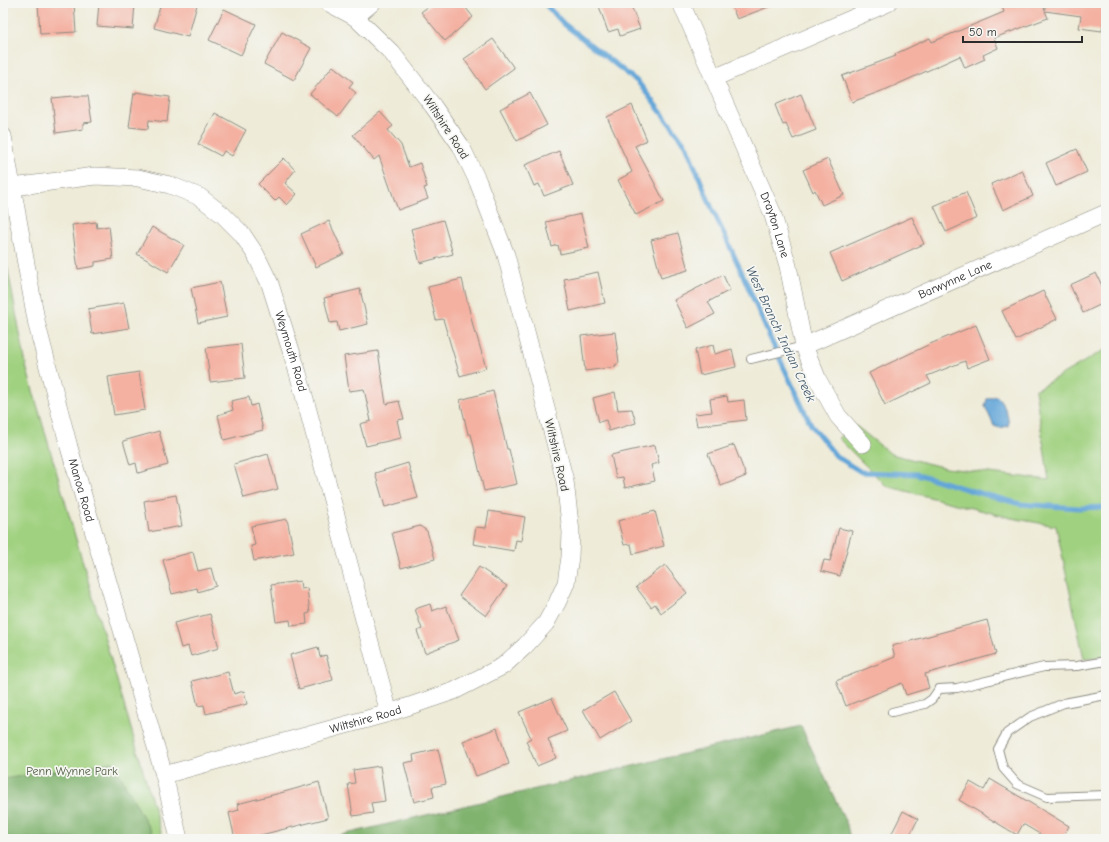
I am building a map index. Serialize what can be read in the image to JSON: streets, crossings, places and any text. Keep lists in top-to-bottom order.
{
  "streets": {
    "street": [
      "Wiltshire Road",
      "Drayton Lane",
      "Barwynne Lane",
      "Weymouth Road",
      "Manoa Road"
    ]
  },
  "crossings": [
    ["Wiltshire Road", "Weymouth Road"],
    ["Wiltshire Road", "Manoa Road"],
    ["Drayton Lane", "Barwynne Lane"],
    ["Weymouth Road", "Manoa Road"]
  ],
  "water": ["West Branch Indian Creek"],
  "parks": ["Penn Wynne Park"],
  "scale_bar": "50 m"
}
